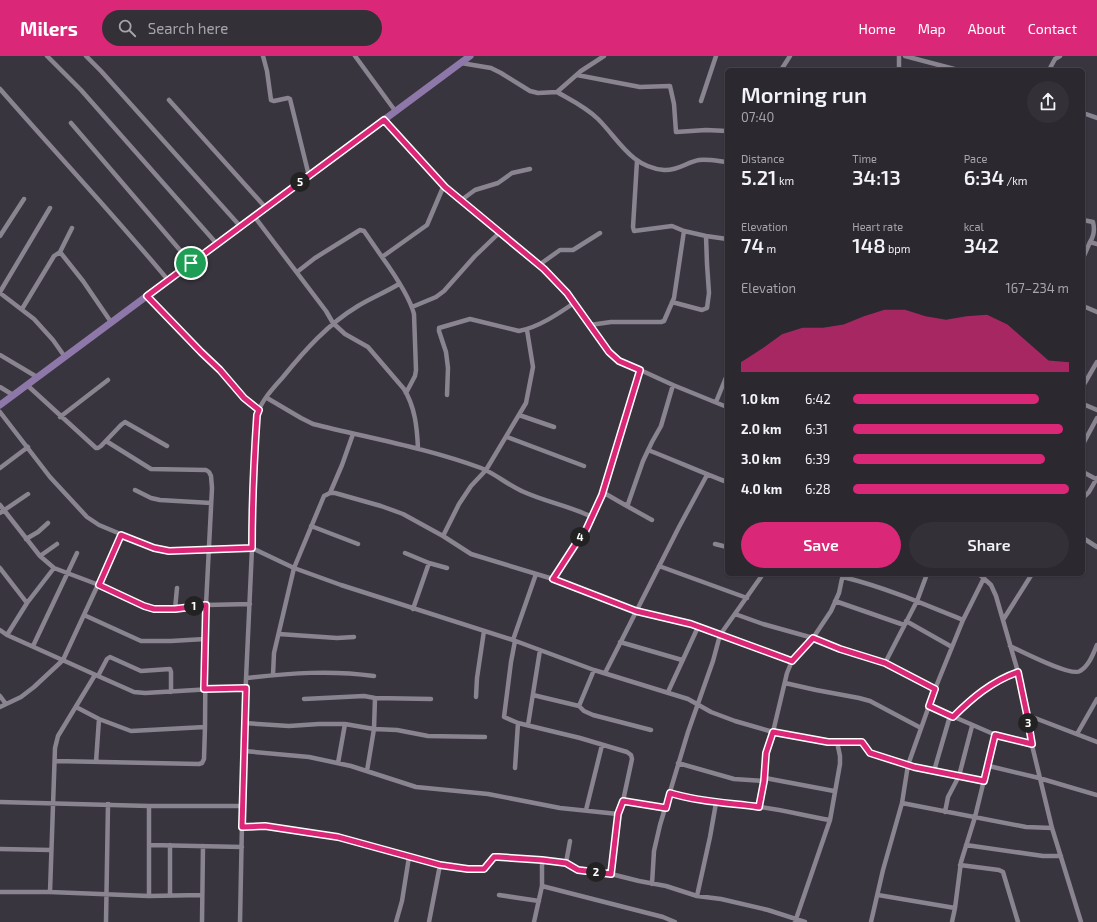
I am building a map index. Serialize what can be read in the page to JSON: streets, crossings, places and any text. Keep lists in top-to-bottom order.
{
  "page": {
    "header": "Milers",
    "search": "Search here",
    "nav": [
      "Home",
      "Map",
      "About",
      "Contact"
    ],
    "heading": ["Morning run", "07:40"],
    "stats": [
      ["Distance", "5.21 km"],
      ["Time", "34:13"],
      ["Pace", "6:34 /km"],
      ["Elevation", "74 m"],
      ["Heart rate", "148 bpm"],
      ["kcal", "342"]
    ],
    "pins": [
      "5",
      "4",
      "1",
      "3",
      "2"
    ],
    "chart": ["Elevation", "167–234 m"],
    "list": [
      {
        "name": "1.0 km",
        "note": "6:42"
      },
      {
        "name": "2.0 km",
        "note": "6:31"
      },
      {
        "name": "3.0 km",
        "note": "6:39"
      },
      {
        "name": "4.0 km",
        "note": "6:28"
      }
    ],
    "buttons": ["Save", "Share"]
  }
}
